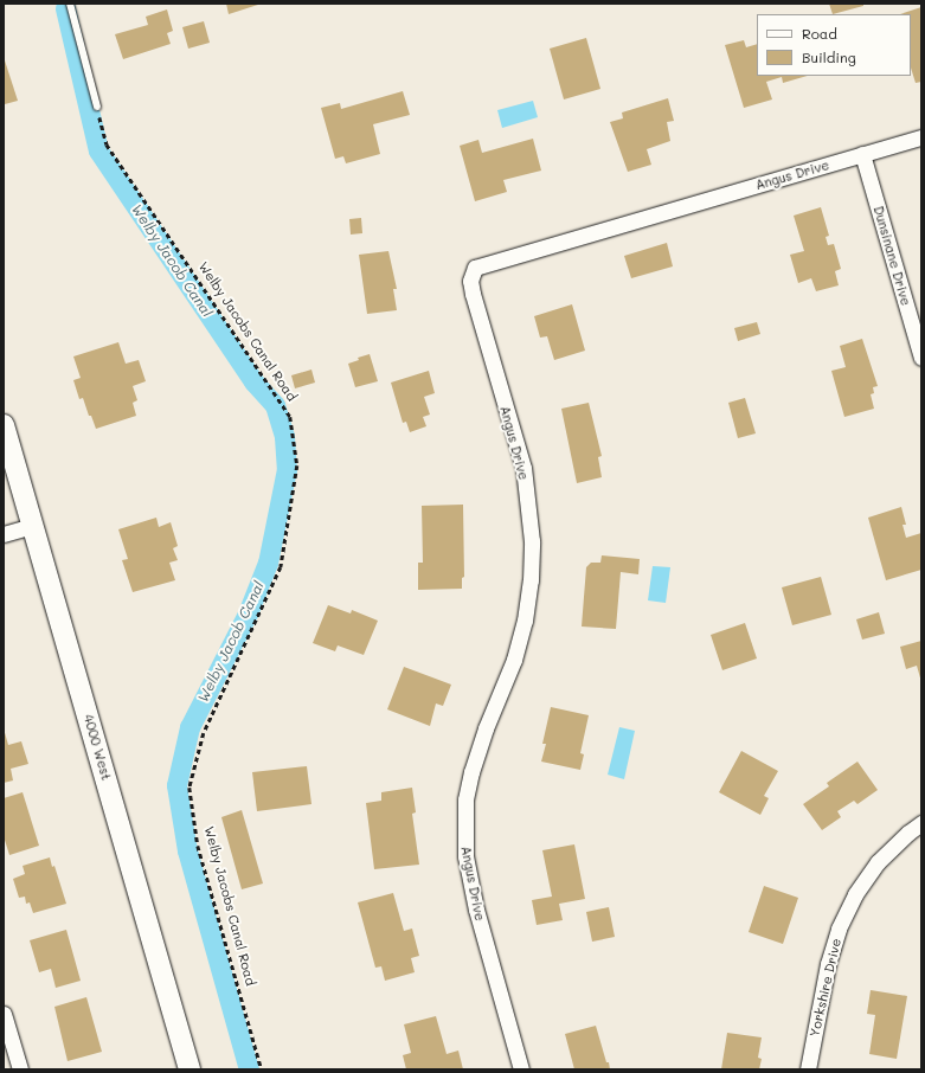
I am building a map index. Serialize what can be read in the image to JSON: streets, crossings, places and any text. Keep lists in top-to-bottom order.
{
  "streets": {
    "main road": ["4000 West"],
    "street": ["Angus Drive", "Dunsinane Drive", "Yorkshire Drive"],
    "path": ["Welby Jacobs Canal Road"]
  },
  "crossings": [
    ["Angus Drive", "Dunsinane Drive"]
  ],
  "water": ["Welby Jacob Canal"],
  "legend": ["Road", "Building"]
}
